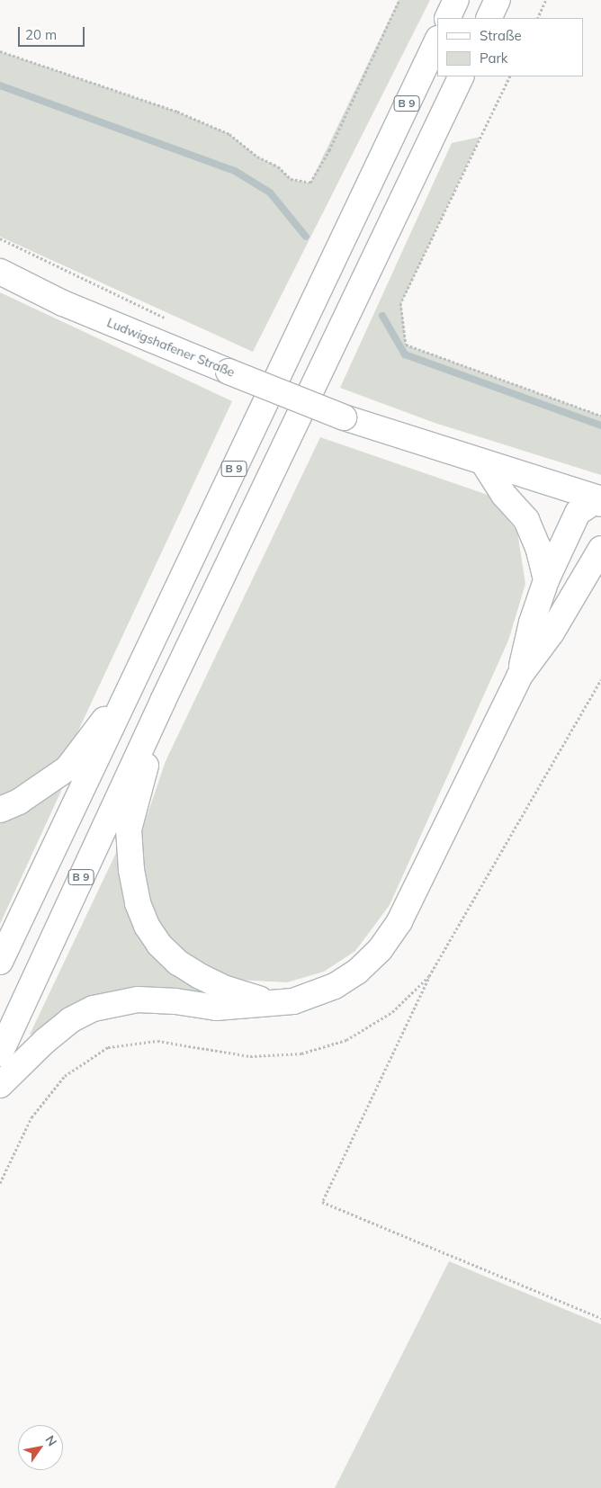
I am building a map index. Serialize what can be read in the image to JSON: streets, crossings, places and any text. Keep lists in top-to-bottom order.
{
  "streets": {
    "main road": ["B 9", "Ludwigshafener Straße"]
  },
  "legend": ["Straße", "Park"],
  "scale_bar": "20 m",
  "north": "top right"
}
